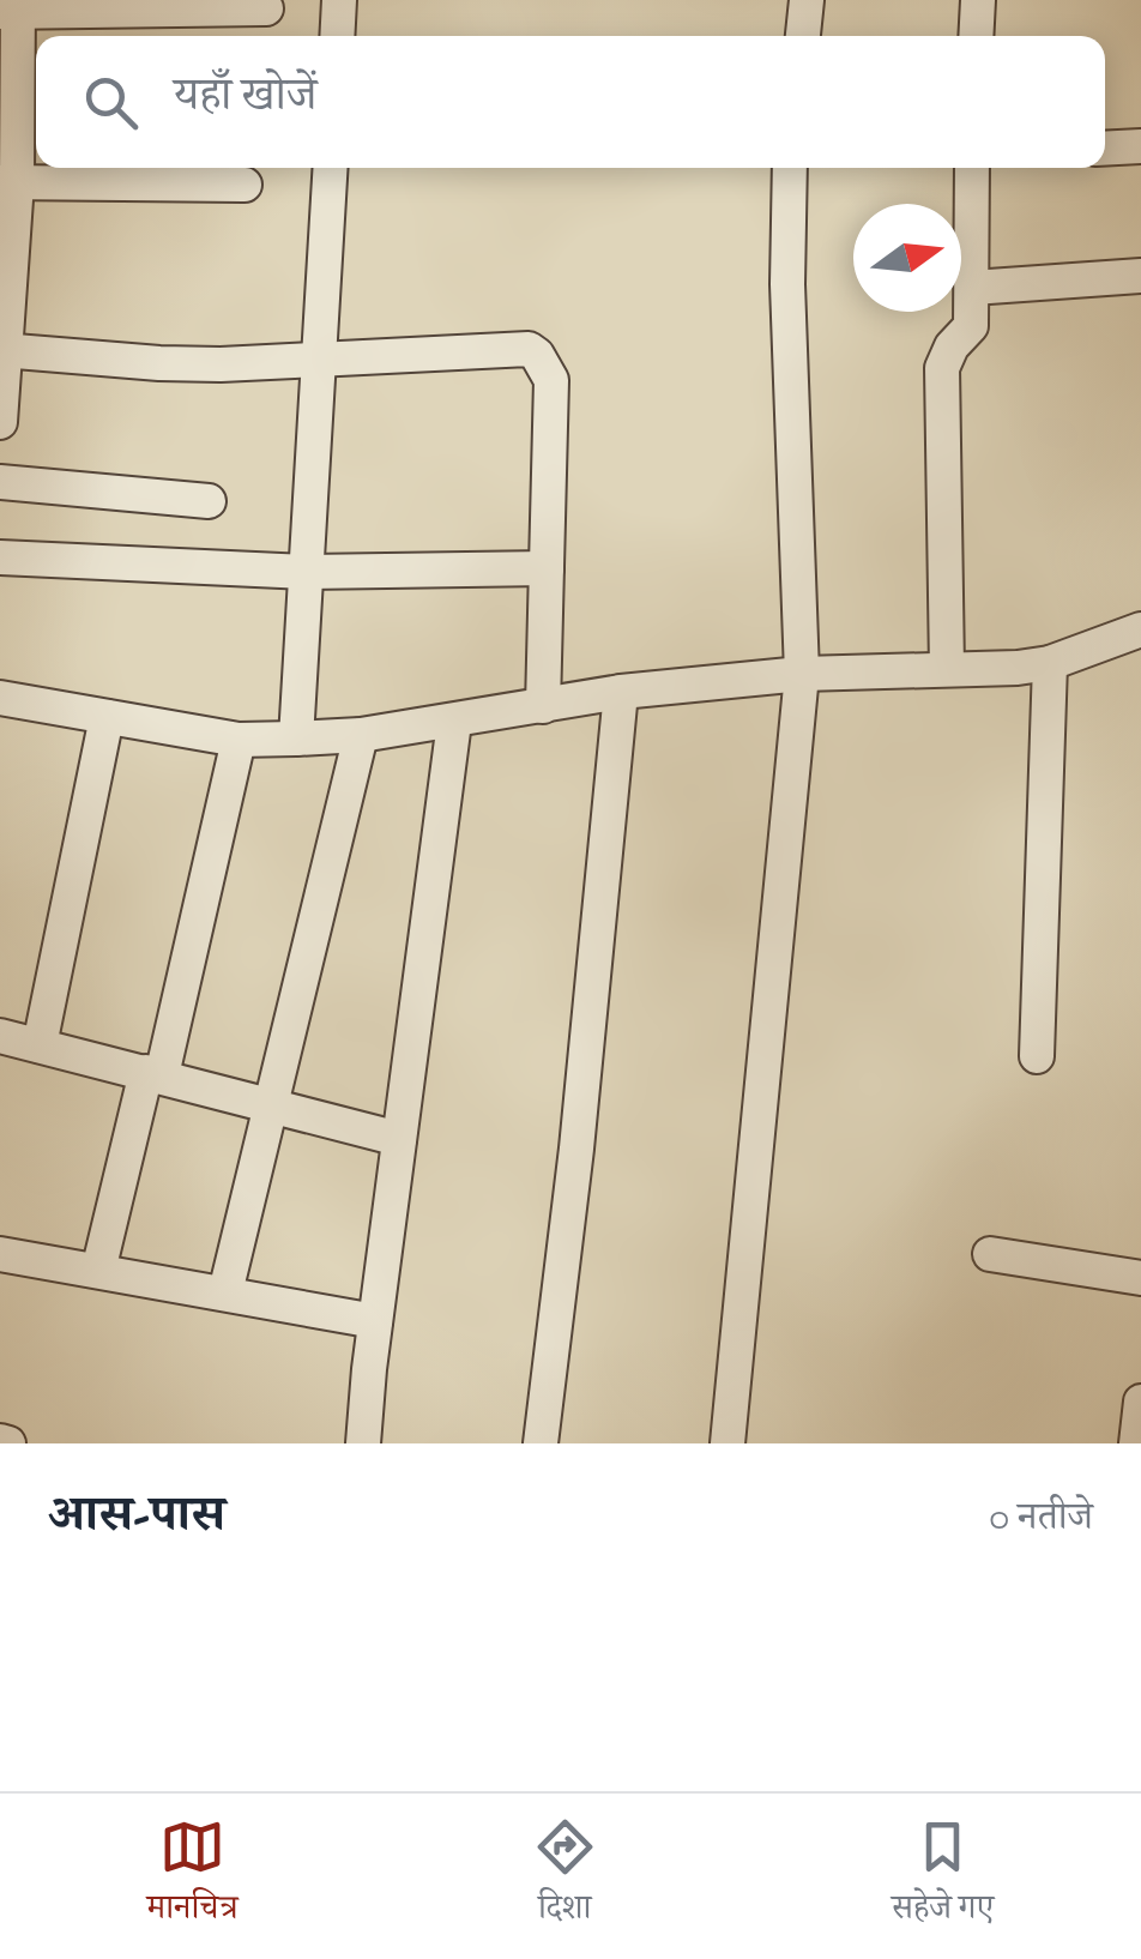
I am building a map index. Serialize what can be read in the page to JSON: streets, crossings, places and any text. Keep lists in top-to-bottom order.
{
  "north": "right",
  "page": {
    "search": "यहाँ खोजें",
    "heading": ["आस-पास", "0 नतीजे"],
    "nav": ["मानचित्र", "दिशा", "सहेजे गए"]
  }
}
